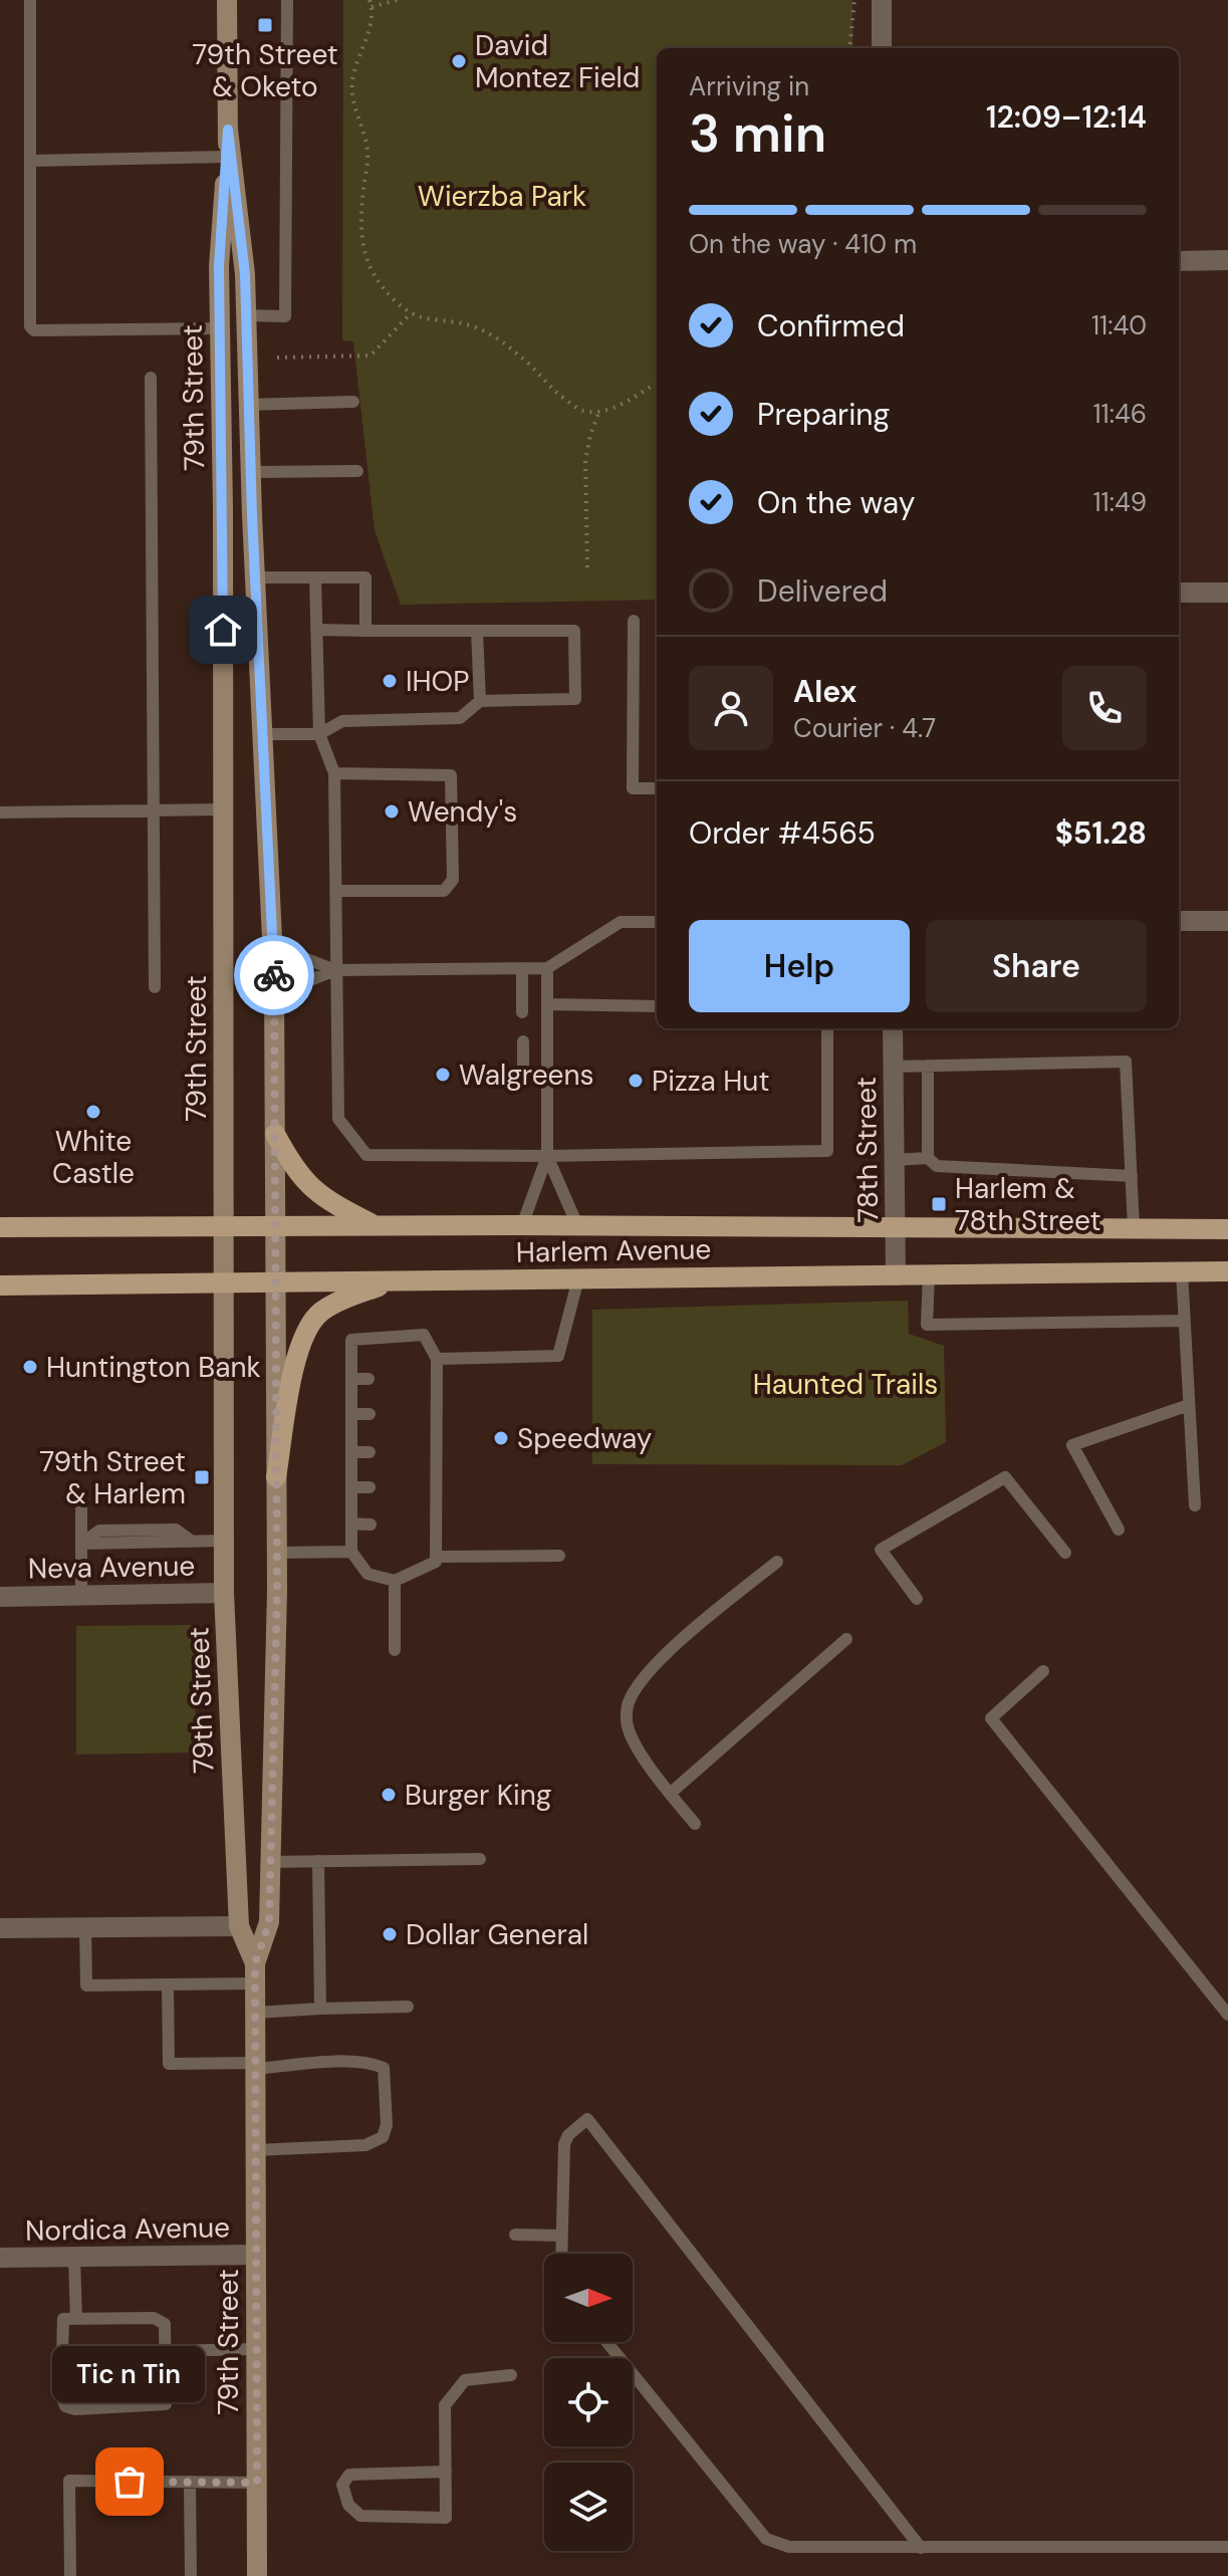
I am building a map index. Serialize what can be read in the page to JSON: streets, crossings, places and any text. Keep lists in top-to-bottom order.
{
  "streets": {
    "main road": ["79th Street", "Harlem Avenue"],
    "street": ["78th Street", "Neva Avenue", "Nordica Avenue"]
  },
  "crossings": [
    ["79th Street", "Harlem Avenue"],
    ["79th Street", "Neva Avenue"],
    ["79th Street", "Nordica Avenue"],
    ["78th Street", "Harlem Avenue"]
  ],
  "parks": ["Wierzba Park", "Haunted Trails"],
  "places": {
    "transit": ["79th Street & Oketo", "Harlem & 78th Street", "79th Street & Harlem"],
    "other": [
      "David Montez Field",
      "IHOP",
      "Wendy's",
      "Walgreens",
      "Pizza Hut",
      "White Castle",
      "Huntington Bank",
      "Speedway",
      "Burger King",
      "Dollar General",
      "Tic n Tin"
    ]
  },
  "north": "right",
  "page": {
    "heading": ["3 min", "Arriving in", "12:09–12:14"],
    "panel": [
      "Alex",
      "Courier · 4.7",
      "Order #4565",
      "$51.28"
    ],
    "bar": "On the way · 410 m",
    "list": [
      ["Confirmed", "11:40"],
      ["Preparing", "11:46"],
      ["On the way", "11:49"],
      "Delivered"
    ],
    "buttons": ["Help", "Share"],
    "bubble": "Tic n Tin"
  }
}
